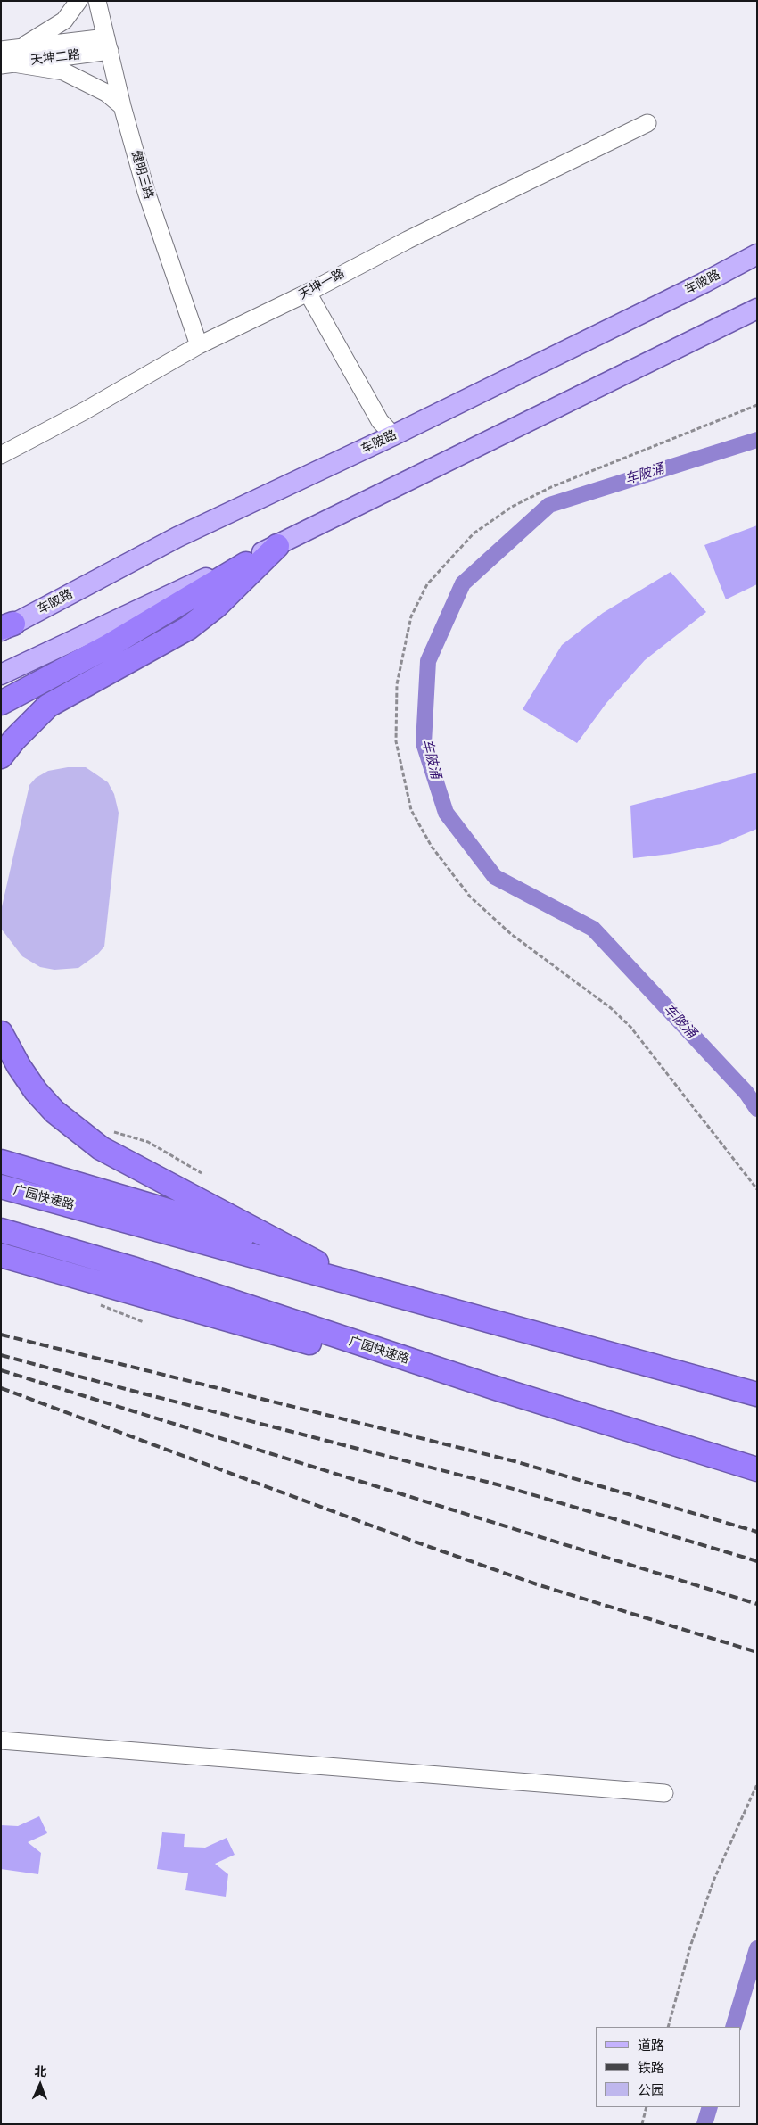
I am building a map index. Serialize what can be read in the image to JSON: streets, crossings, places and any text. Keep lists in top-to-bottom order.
{
  "streets": {
    "highway": ["广园快速路"],
    "main road": ["车陂路"],
    "street": ["天坤二路", "健明三路", "天坤一路"]
  },
  "crossings": [
    ["天坤二路", "健明三路"],
    ["健明三路", "天坤一路"]
  ],
  "water": ["车陂涌"],
  "legend": ["道路", "铁路", "公园"],
  "north": "top"
}
